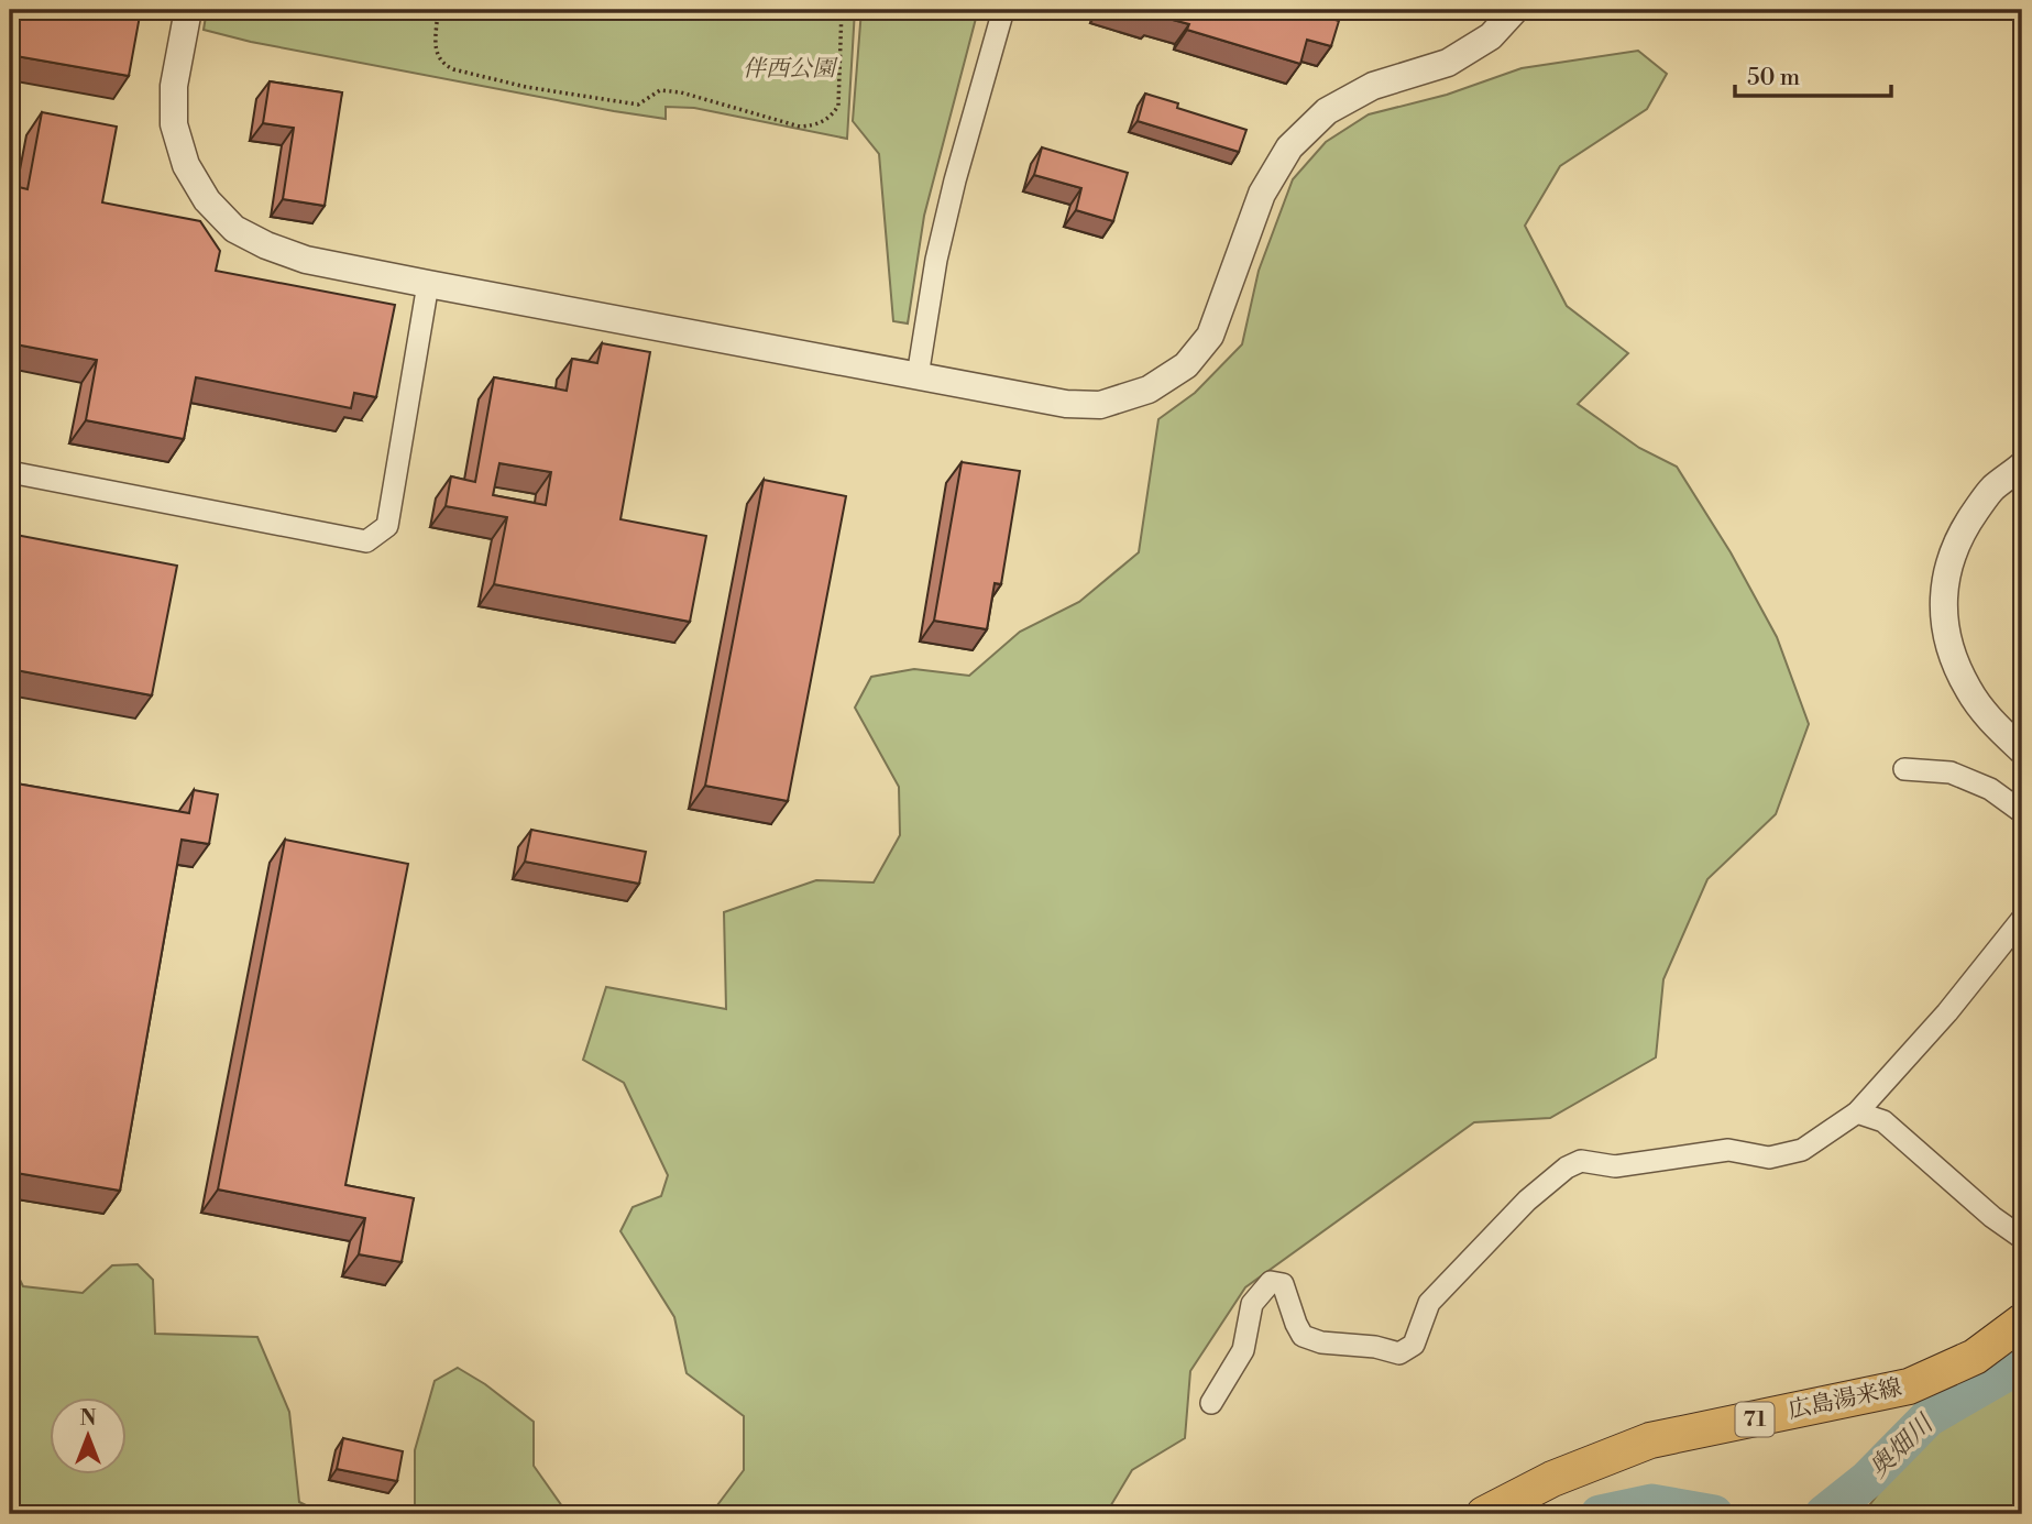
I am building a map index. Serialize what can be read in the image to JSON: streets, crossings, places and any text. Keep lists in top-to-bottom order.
{
  "streets": {
    "main road": ["広島湯来線", "71"]
  },
  "water": ["奥畑川"],
  "parks": ["伴西公園"],
  "scale_bar": "50 m",
  "north": "top"
}
